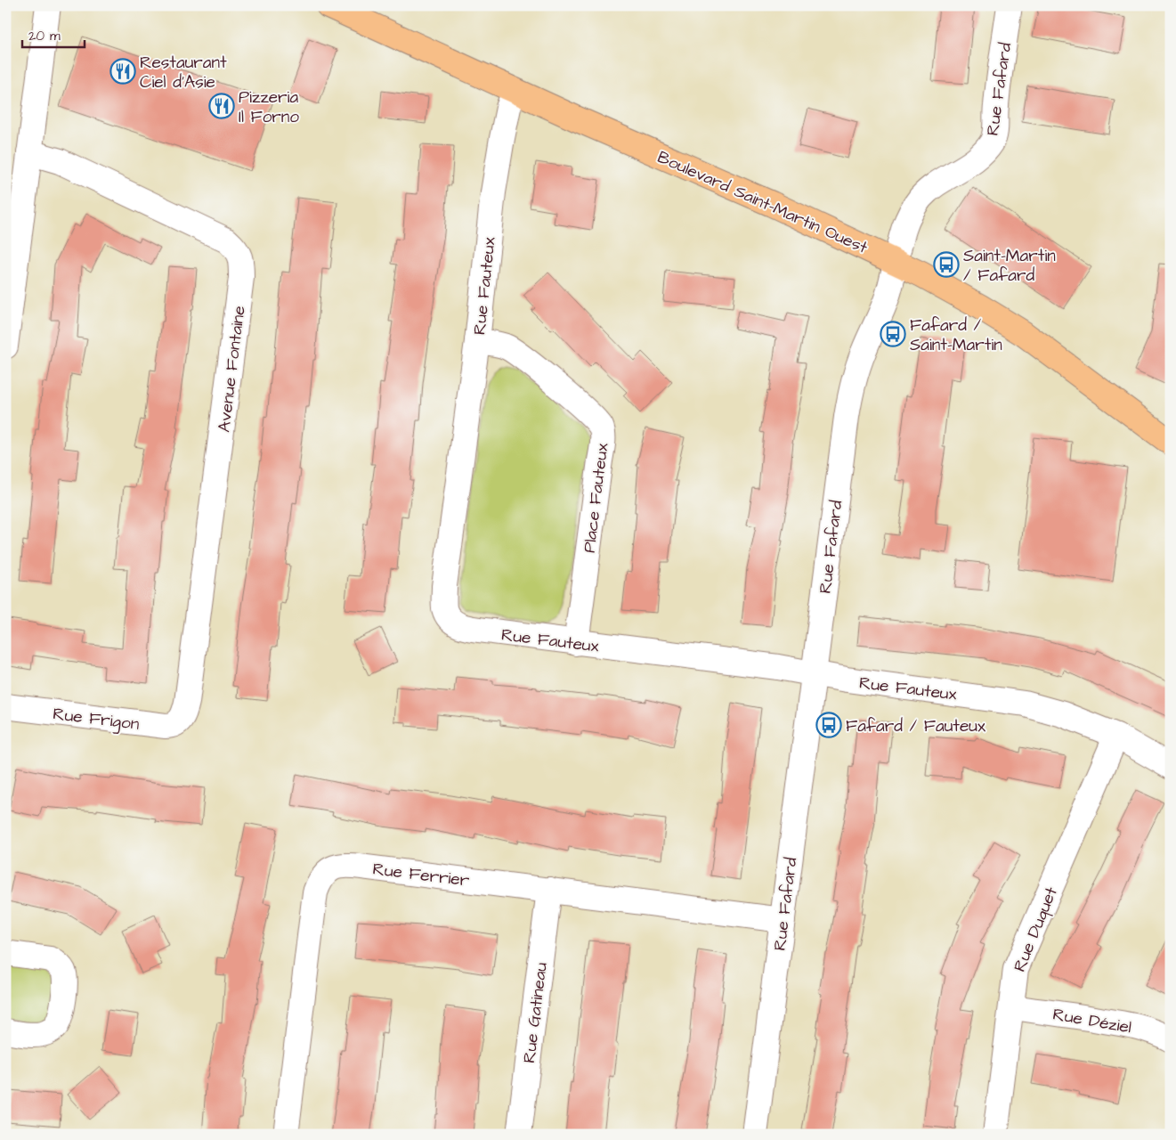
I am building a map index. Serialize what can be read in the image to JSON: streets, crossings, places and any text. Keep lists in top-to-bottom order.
{
  "streets": {
    "main road": ["Boulevard Saint-Martin Ouest"],
    "street": [
      "Rue Fafard",
      "Rue Fauteux",
      "Avenue Fontaine",
      "Place Fauteux",
      "Rue Frigon",
      "Rue Ferrier",
      "Rue Duquet",
      "Rue Gatineau",
      "Rue Déziel"
    ]
  },
  "crossings": [
    ["Rue Fafard", "Boulevard Saint-Martin Ouest"],
    ["Rue Fafard", "Rue Fauteux"],
    ["Rue Fafard", "Rue Ferrier"],
    ["Boulevard Saint-Martin Ouest", "Rue Fauteux"],
    ["Rue Fauteux", "Place Fauteux"],
    ["Rue Fauteux", "Rue Duquet"],
    ["Avenue Fontaine", "Rue Frigon"],
    ["Rue Ferrier", "Rue Gatineau"],
    ["Rue Duquet", "Rue Déziel"]
  ],
  "places": {
    "restaurant": ["Restaurant Ciel d'Asie", "Pizzeria Il Forno"],
    "bus stop": ["Saint-Martin / Fafard", "Fafard / Saint-Martin", "Fafard / Fauteux"]
  },
  "scale_bar": "20 m"
}
